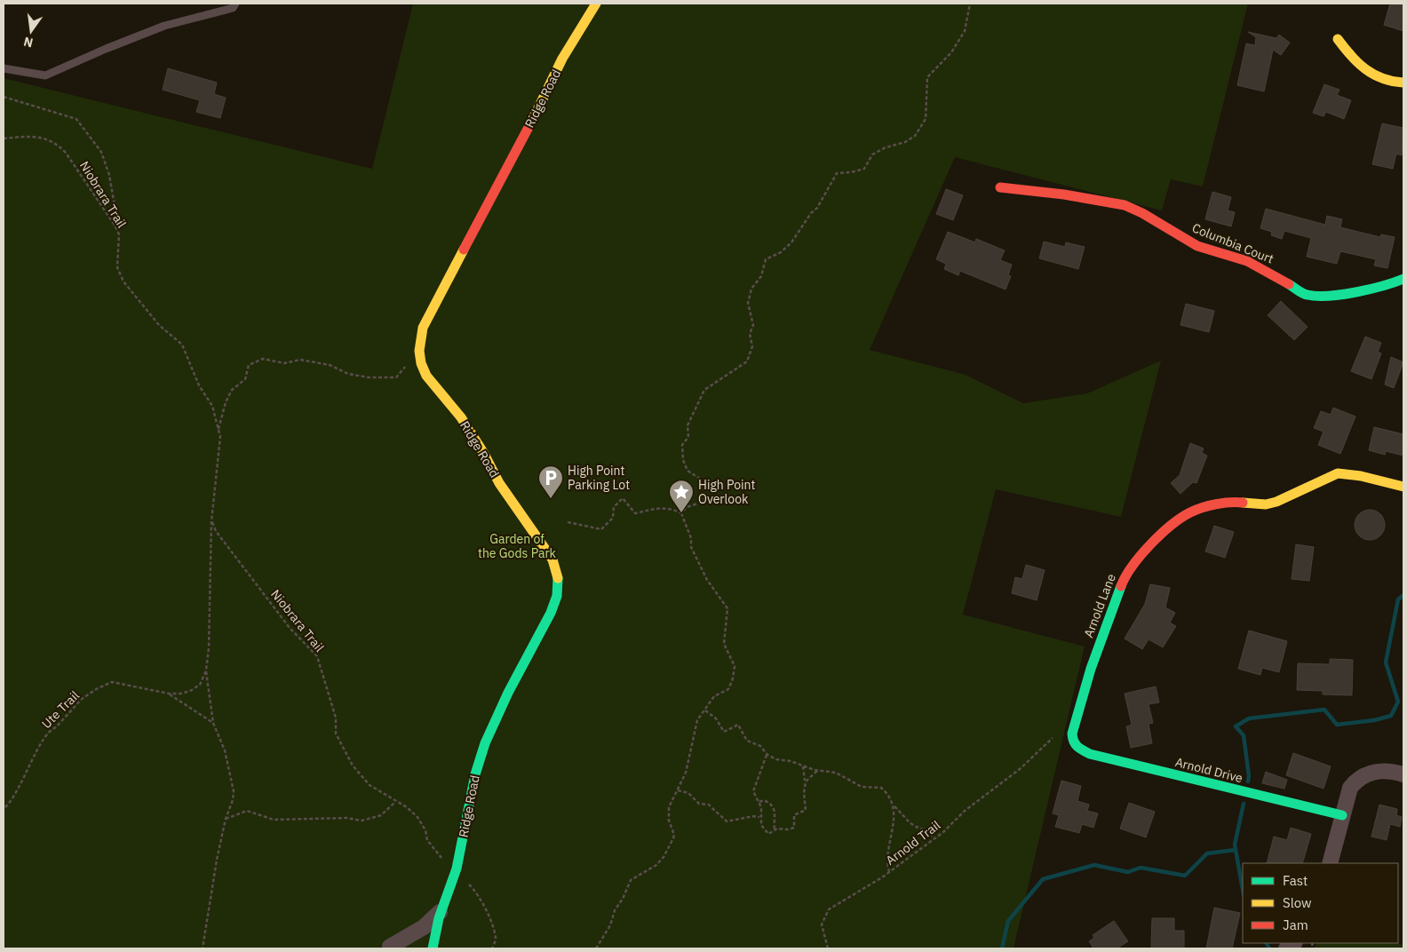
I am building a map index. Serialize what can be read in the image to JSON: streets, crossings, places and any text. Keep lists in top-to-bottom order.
{
  "streets": {
    "street": [
      "Ridge Road",
      "Columbia Court",
      "Arnold Lane",
      "Arnold Drive"
    ],
    "path": ["Niobrara Trail", "Ute Trail", "Arnold Trail"]
  },
  "crossings": [
    ["Ridge Road", "Niobrara Trail"],
    ["Niobrara Trail", "Ute Trail"],
    ["Arnold Lane", "Arnold Drive"]
  ],
  "parks": ["Garden of the Gods Park"],
  "places": {
    "parking": ["High Point Parking Lot"],
    "place": ["High Point Overlook"]
  },
  "legend": ["Fast", "Slow", "Jam"],
  "north": "bottom"
}
